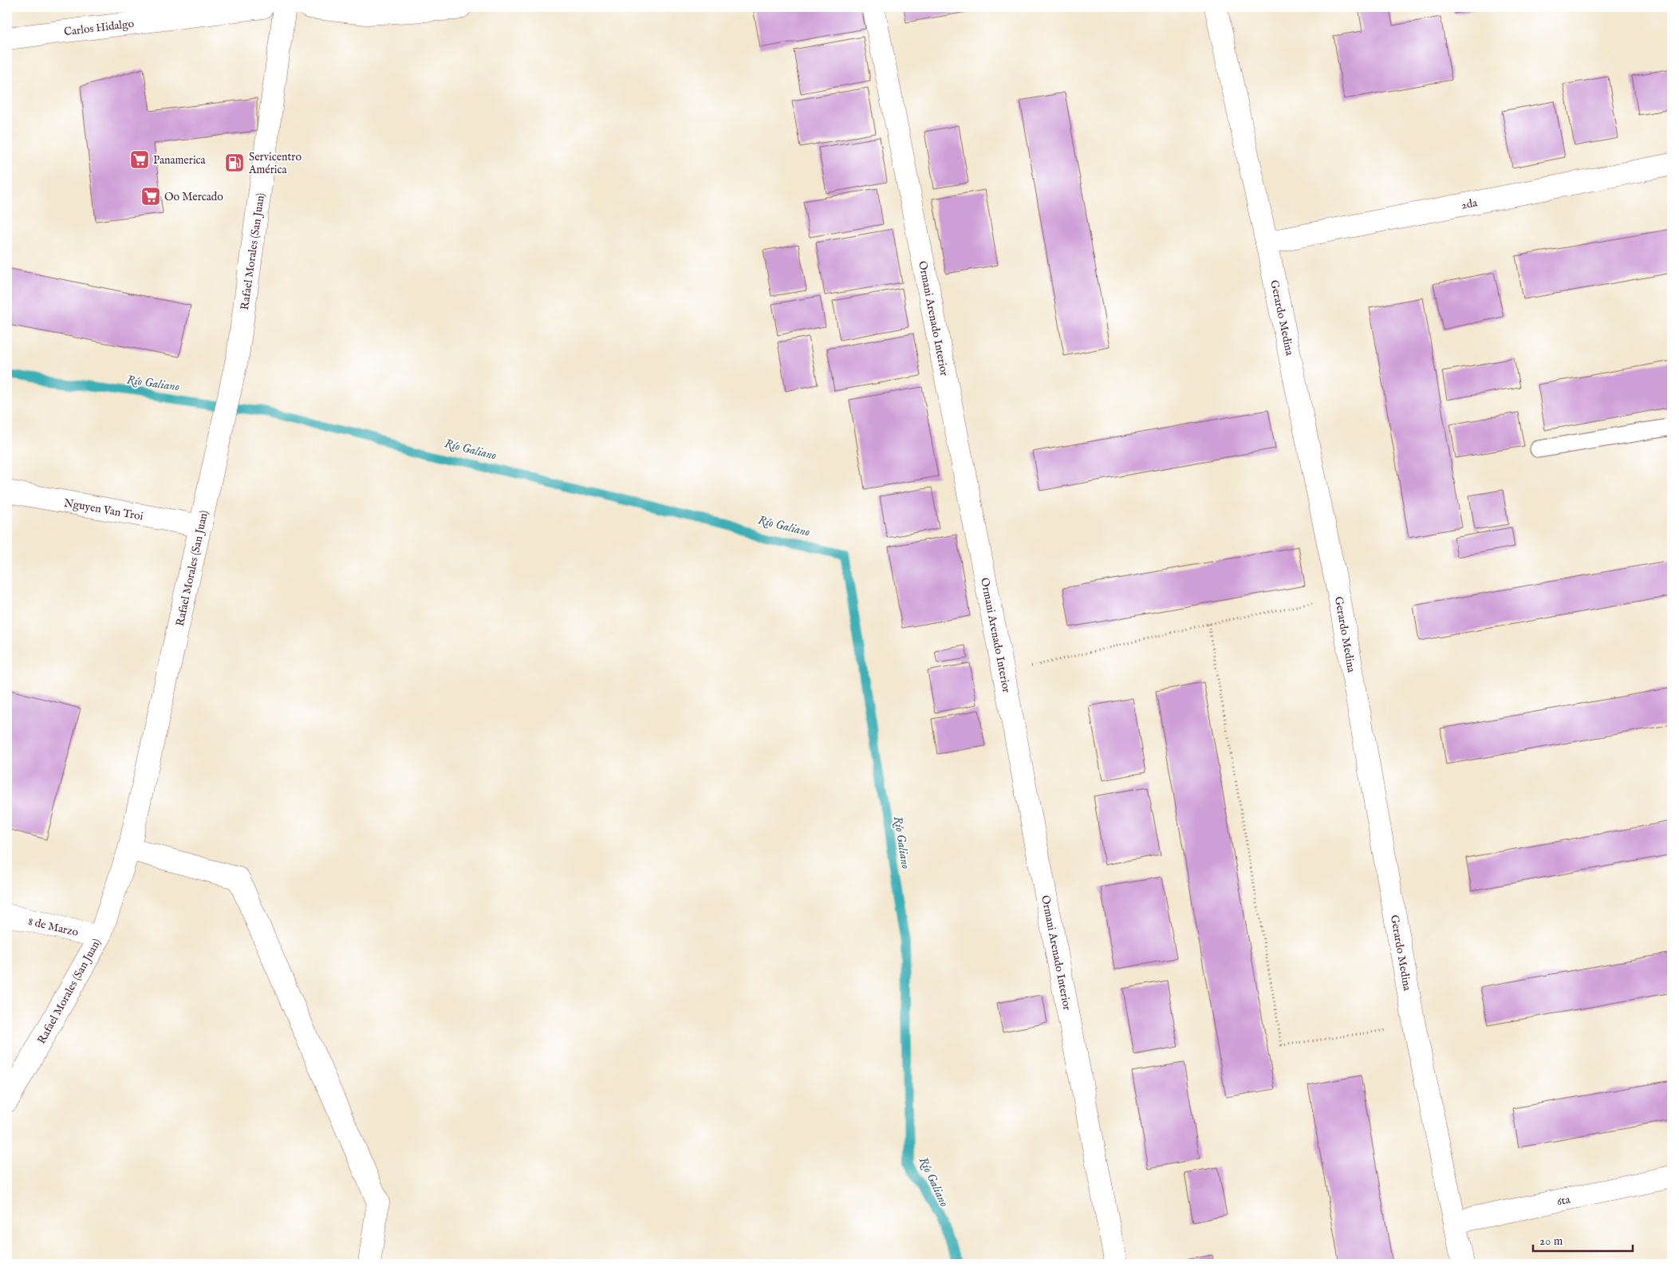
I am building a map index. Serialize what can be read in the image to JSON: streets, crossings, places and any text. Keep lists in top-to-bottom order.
{
  "streets": {
    "street": [
      "Carlos Hidalgo",
      "2da",
      "Rafael Morales (San Juan)",
      "Gerardo Medina",
      "Ormani Arenado Interior",
      "Nguyen Van Troi",
      "8 de Marzo",
      "6ta"
    ]
  },
  "crossings": [
    ["2da", "Gerardo Medina"],
    ["Rafael Morales (San Juan)", "Nguyen Van Troi"],
    ["Rafael Morales (San Juan)", "8 de Marzo"],
    ["Gerardo Medina", "6ta"]
  ],
  "water": ["Río Galiano"],
  "places": {
    "supermarket": ["Panamerica", "Oo Mercado"],
    "fuel station": ["Servicentro América"]
  },
  "scale_bar": "20 m"
}
